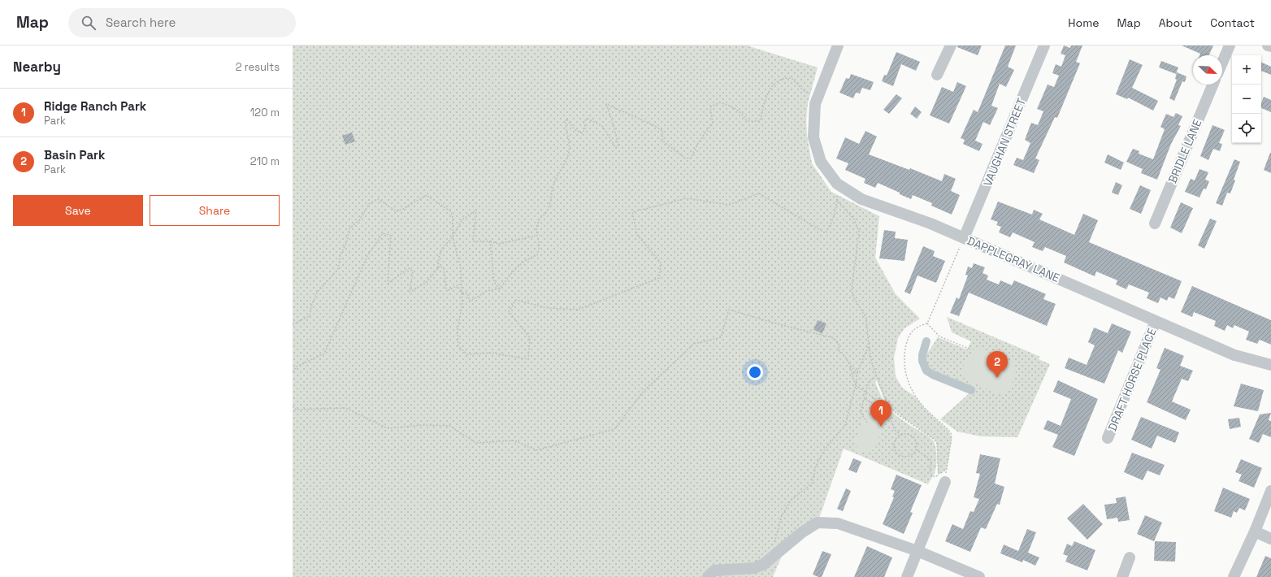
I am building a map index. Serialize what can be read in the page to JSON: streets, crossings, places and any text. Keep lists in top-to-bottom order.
{
  "streets": {
    "street": [
      "VAUGHAN STREET",
      "BRIDLE LANE",
      "DAPPLEGRAY LANE",
      "DRAFT HORSE PLACE"
    ]
  },
  "crossings": [
    ["VAUGHAN STREET", "DAPPLEGRAY LANE"],
    ["DAPPLEGRAY LANE", "DRAFT HORSE PLACE"]
  ],
  "north": "bottom right",
  "page": {
    "header": "Map",
    "search": "Search here",
    "nav": [
      "Home",
      "Map",
      "About",
      "Contact"
    ],
    "heading": ["Nearby", "2 results"],
    "map_buttons": ["+", "−"],
    "list": [
      {
        "mark": "1",
        "name": "Ridge Ranch Park",
        "note": "Park",
        "value": "120 m"
      },
      {
        "mark": "2",
        "name": "Basin Park",
        "note": "Park",
        "value": "210 m"
      }
    ],
    "buttons": ["Save", "Share"],
    "pins": ["2", "1"]
  }
}
